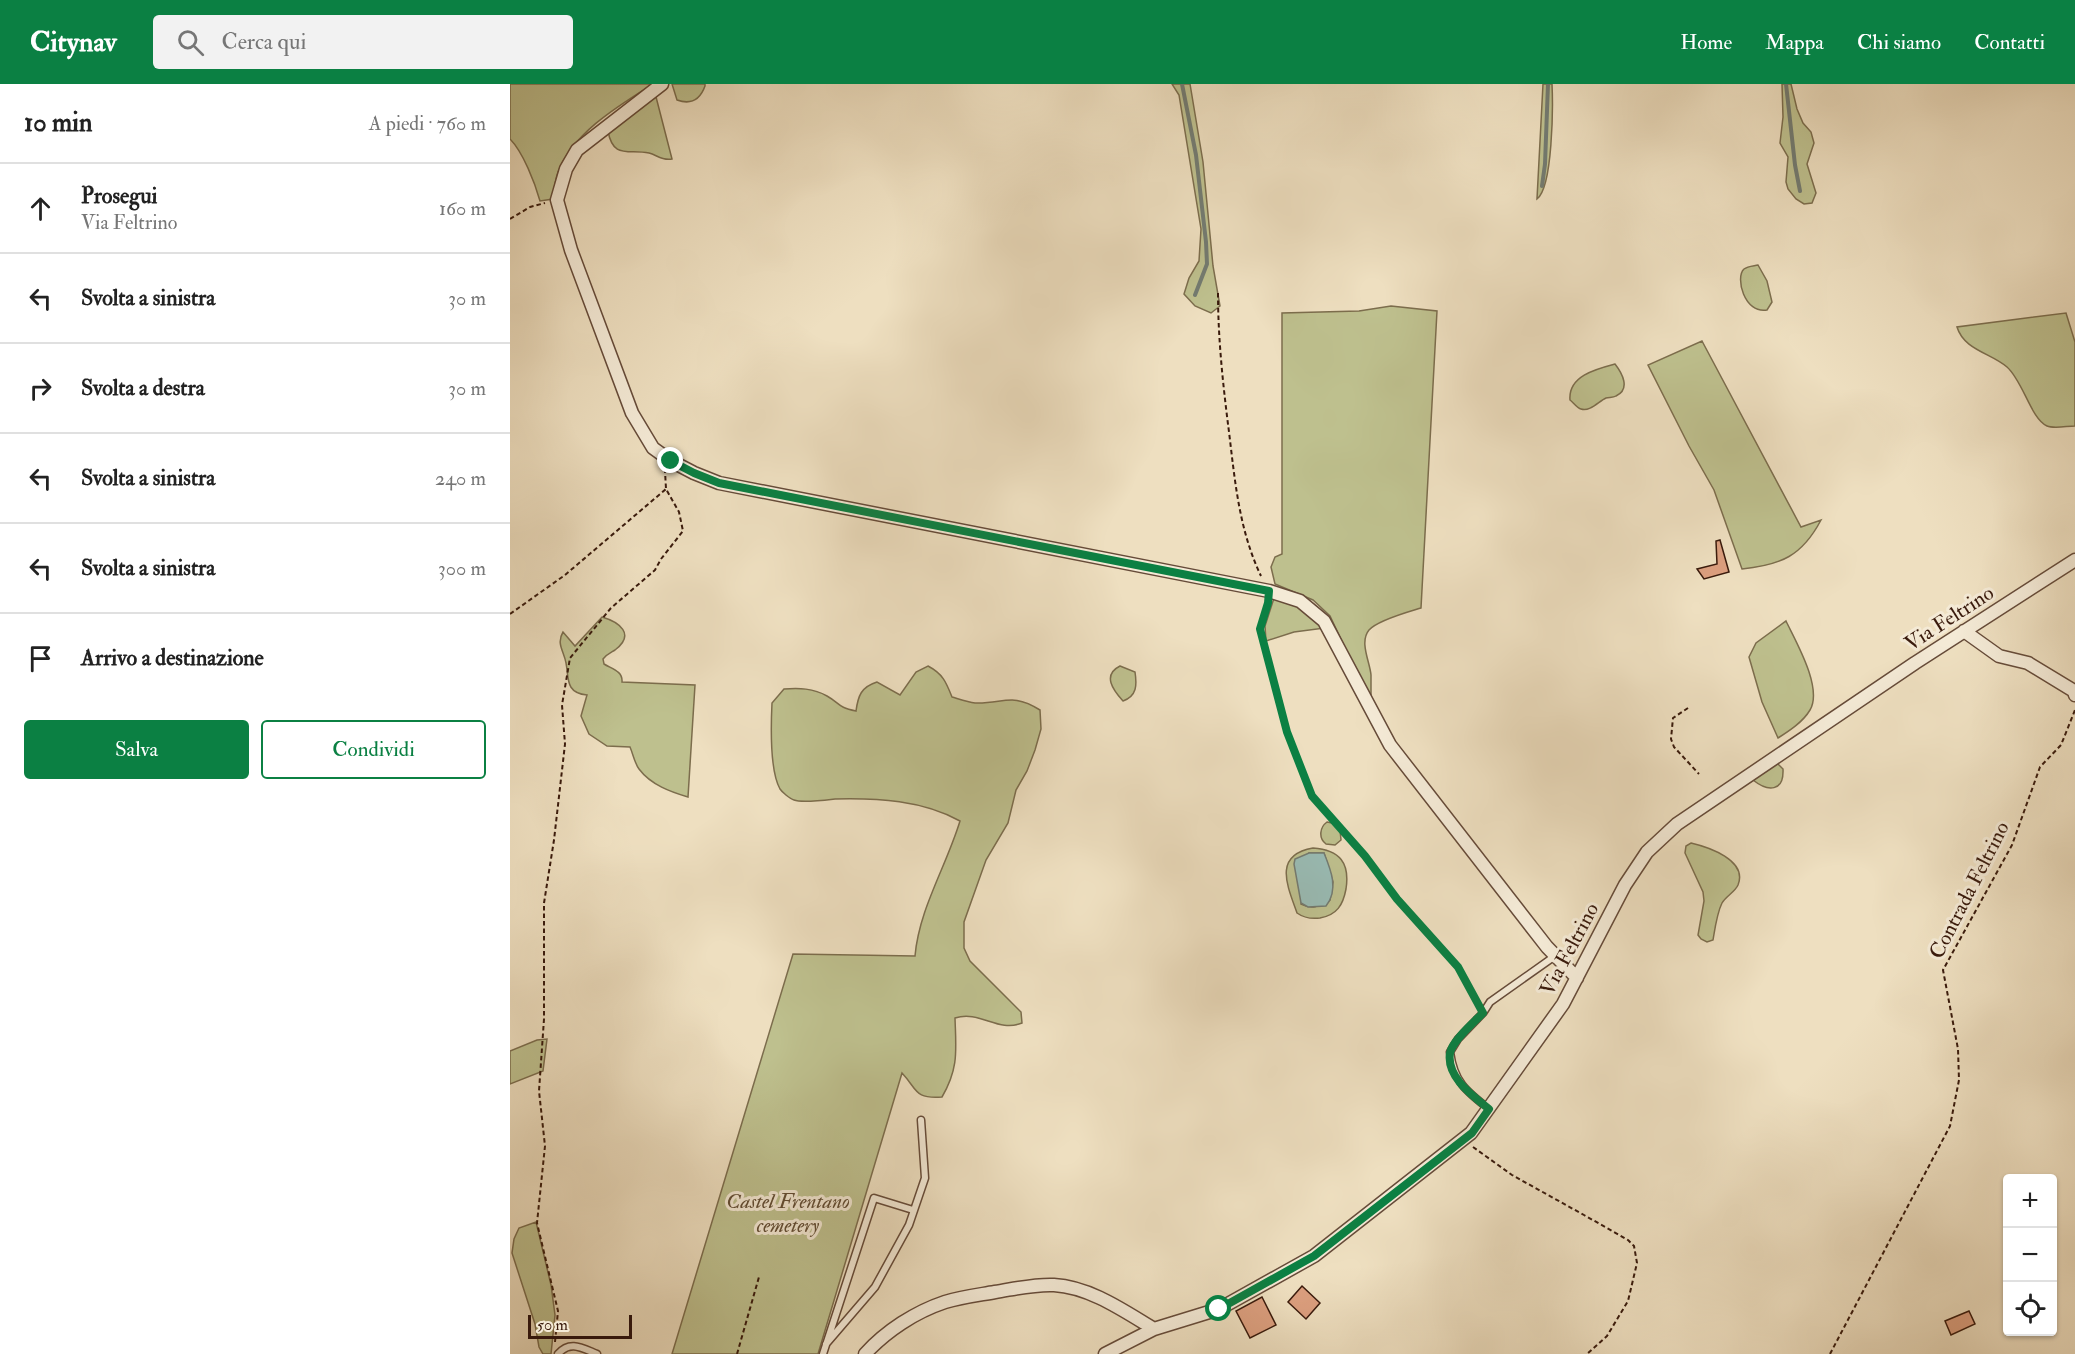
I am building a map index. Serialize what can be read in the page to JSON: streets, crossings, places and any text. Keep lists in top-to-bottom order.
{
  "streets": {
    "street": ["Via Feltrino"],
    "path": ["Contrada Feltrino"]
  },
  "parks": ["Castel Frentano cemetery"],
  "scale_bar": "50 m",
  "page": {
    "header": "Citynav",
    "search": "Cerca qui",
    "nav": [
      "Home",
      "Mappa",
      "Chi siamo",
      "Contatti"
    ],
    "heading": ["10 min", "A piedi · 760 m"],
    "list": [
      ["Prosegui", "Via Feltrino", "160 m"],
      ["Svolta a sinistra", "30 m"],
      ["Svolta a destra", "30 m"],
      ["Svolta a sinistra", "240 m"],
      ["Svolta a sinistra", "300 m"],
      "Arrivo a destinazione"
    ],
    "buttons": ["Salva", "Condividi"],
    "map_buttons": ["+", "−"],
    "scale": "50 m"
  }
}
